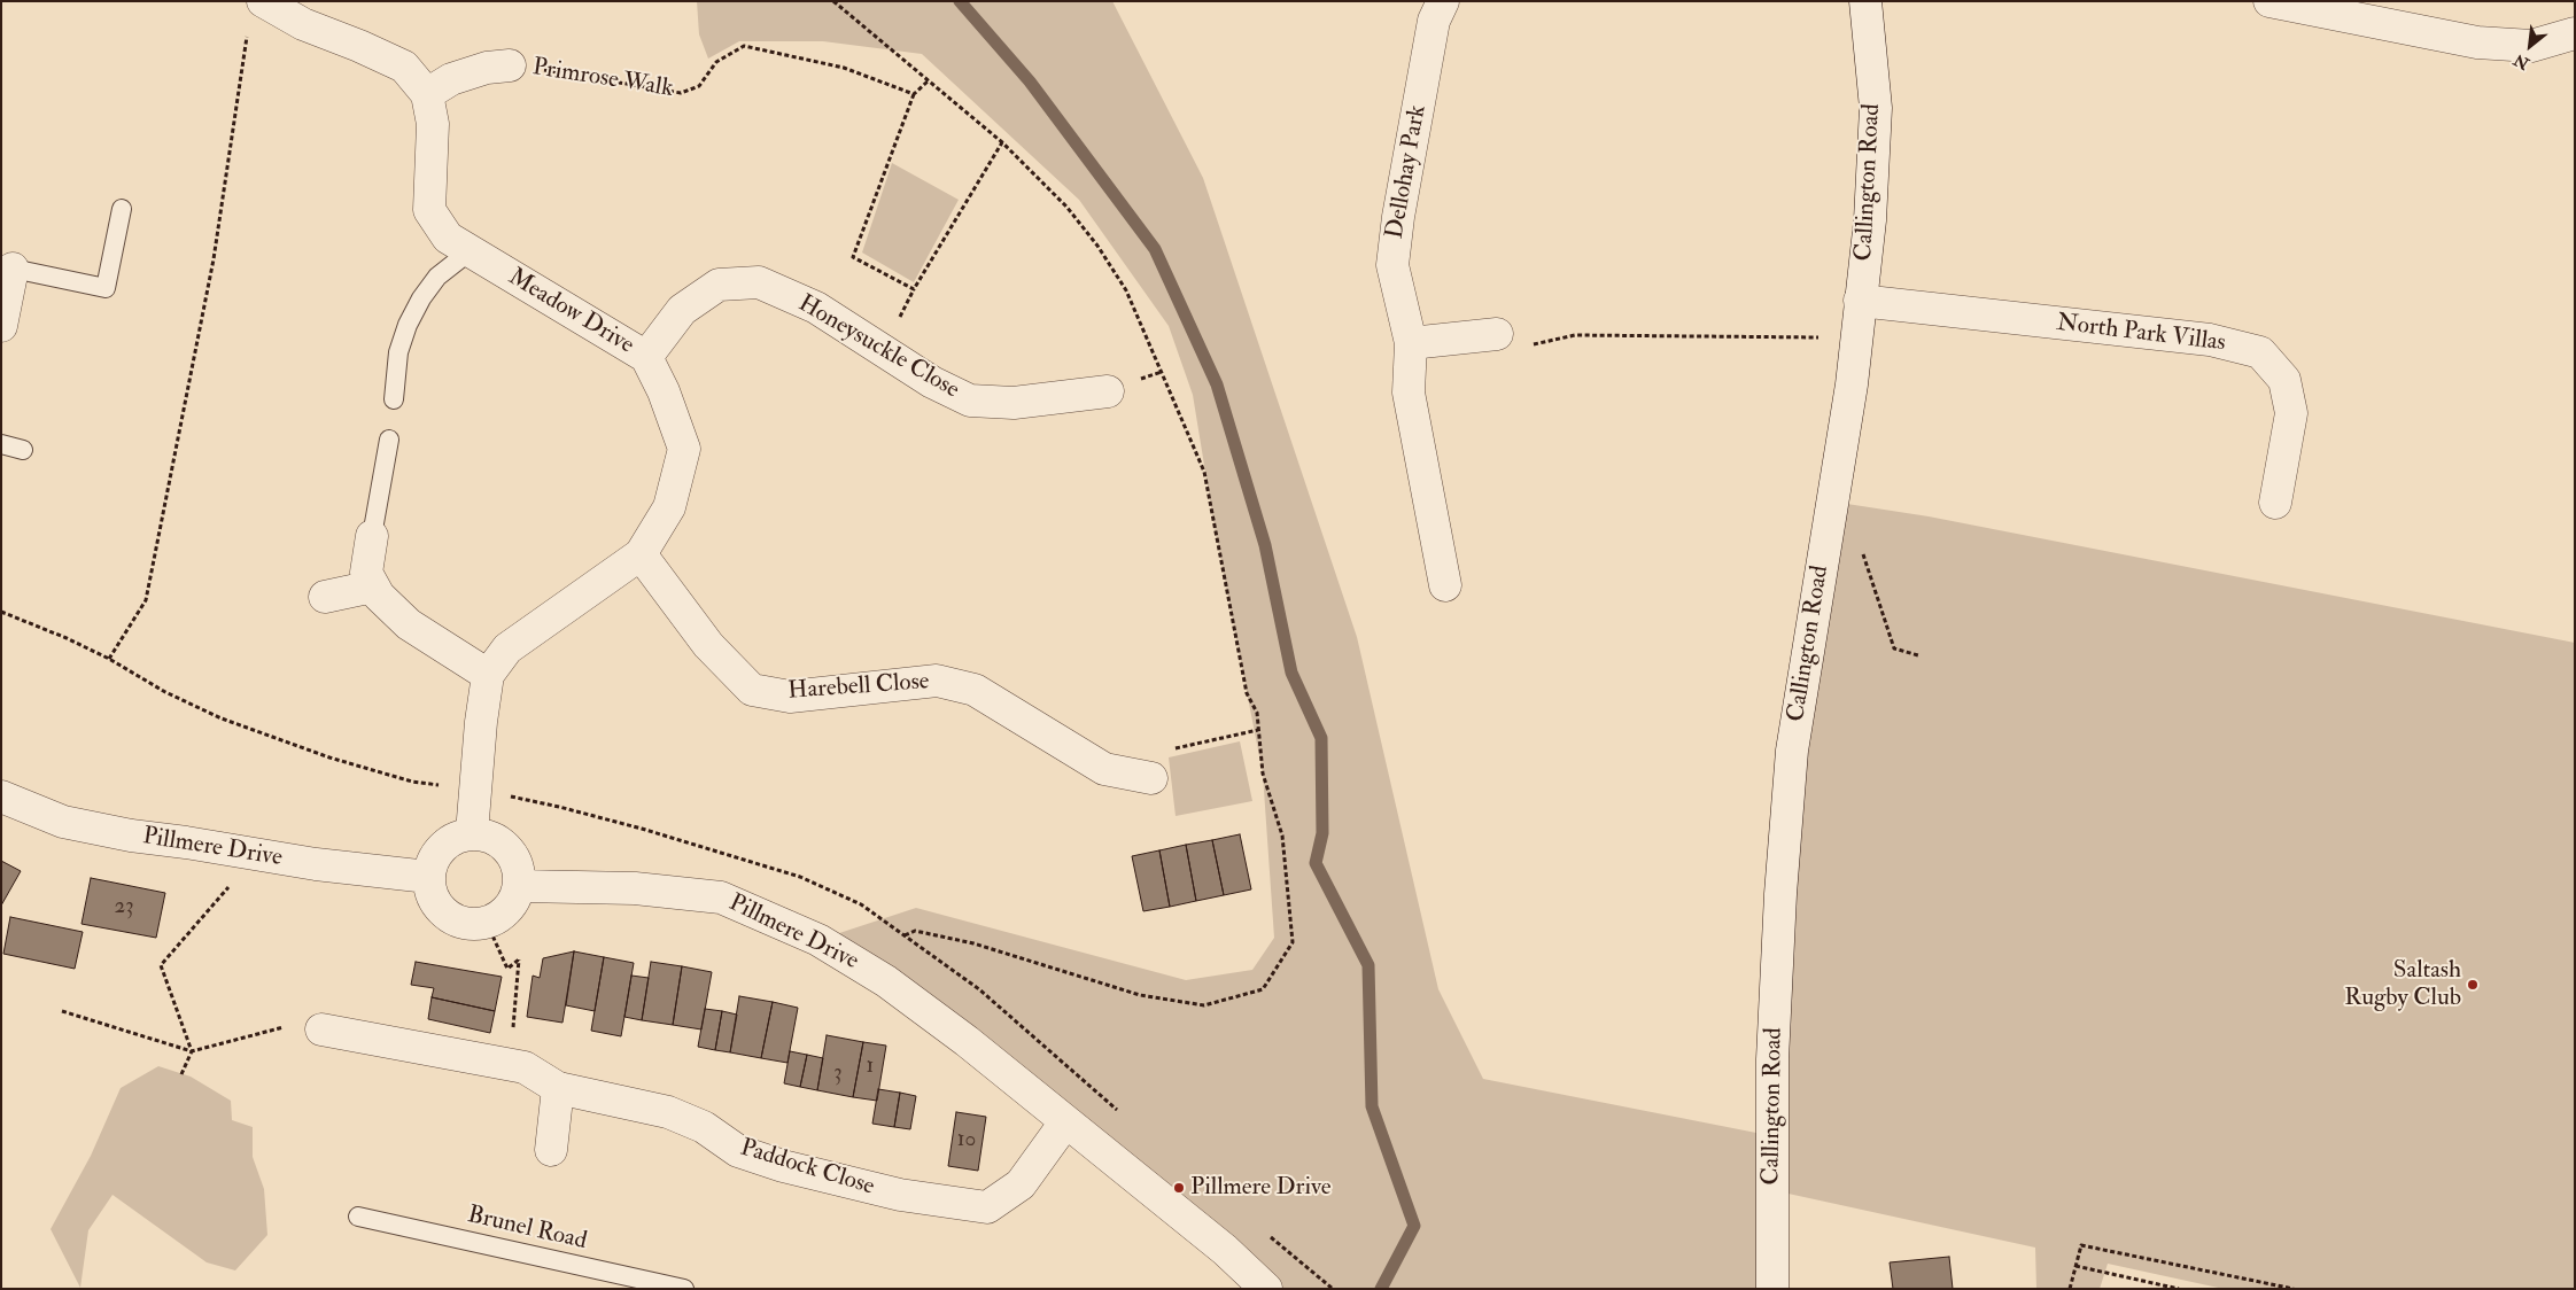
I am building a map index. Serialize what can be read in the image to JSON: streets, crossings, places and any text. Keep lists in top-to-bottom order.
{
  "streets": {
    "street": [
      "Primrose Walk",
      "Dellohay Park",
      "Callington Road",
      "Meadow Drive",
      "North Park Villas",
      "Honeysuckle Close",
      "Harebell Close",
      "Pillmere Drive",
      "Paddock Close"
    ],
    "lane": ["Brunel Road"]
  },
  "crossings": [
    ["Primrose Walk", "Meadow Drive"],
    ["Callington Road", "North Park Villas"],
    ["Meadow Drive", "Honeysuckle Close"],
    ["Meadow Drive", "Harebell Close"],
    ["Pillmere Drive", "Paddock Close"]
  ],
  "places": ["Saltash Rugby Club", "Pillmere Drive"],
  "house_numbers": [
    "23",
    "1",
    "3",
    "10"
  ],
  "north": "bottom left"
}
